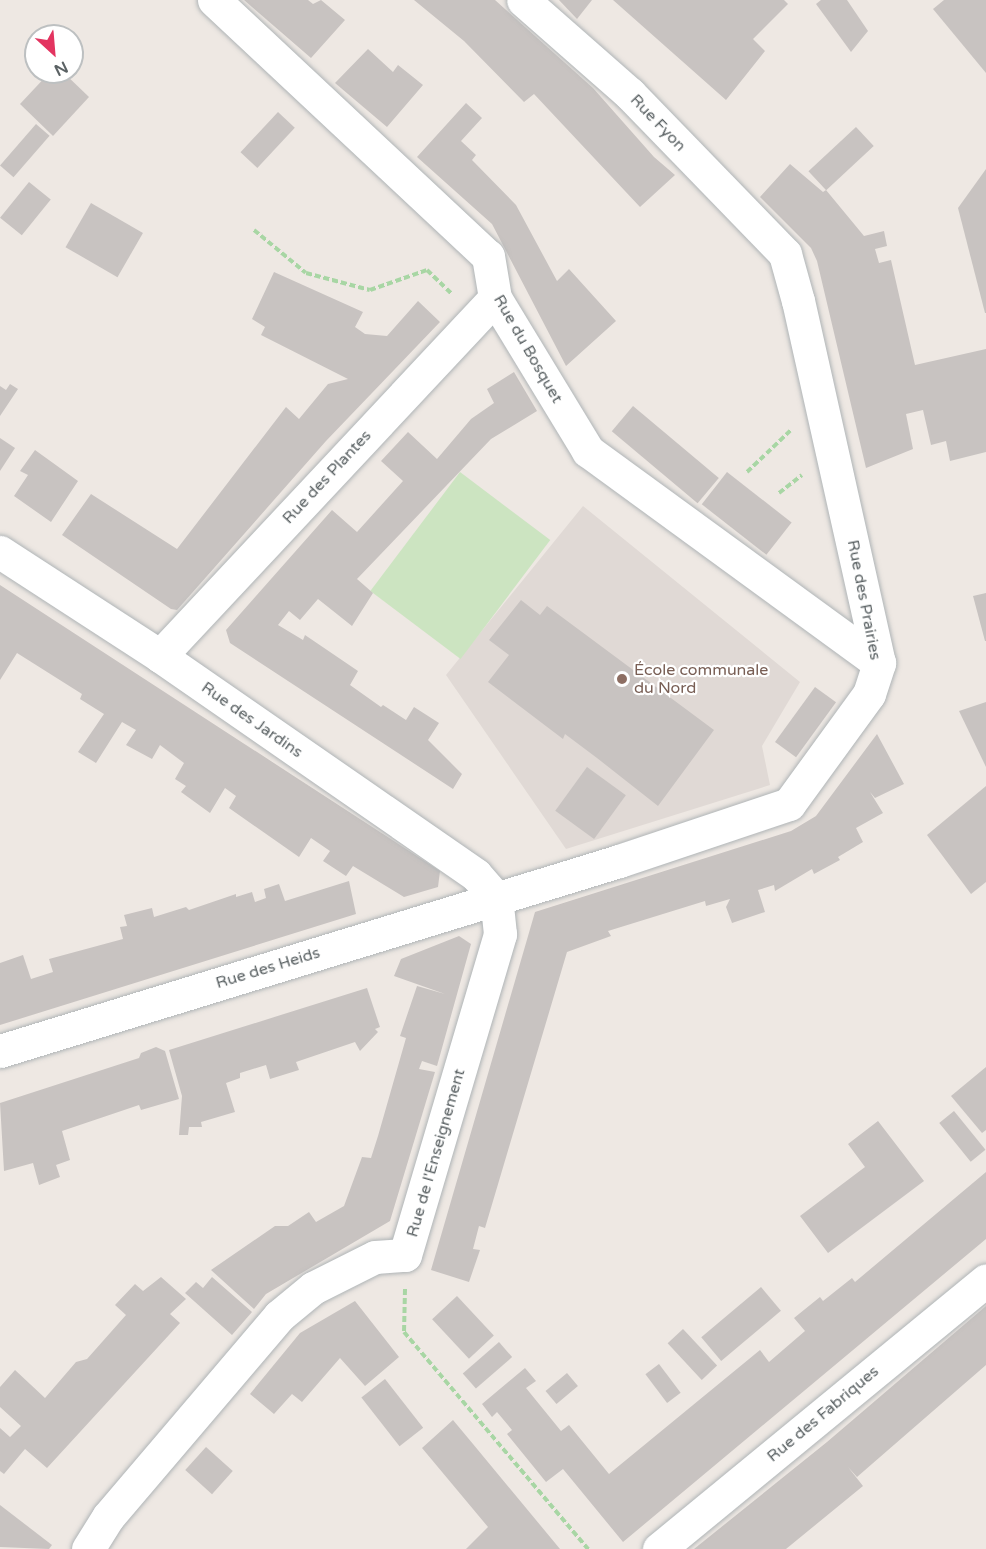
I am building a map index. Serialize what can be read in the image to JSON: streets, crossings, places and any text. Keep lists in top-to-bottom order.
{
  "streets": {
    "street": [
      "Rue Fyon",
      "Rue du Bosquet",
      "Rue des Plantes",
      "Rue des Prairies",
      "Rue des Jardins",
      "Rue des Heids",
      "Rue de l'Enseignement",
      "Rue des Fabriques"
    ]
  },
  "crossings": [
    ["Rue Fyon", "Rue des Prairies"],
    ["Rue du Bosquet", "Rue des Plantes"],
    ["Rue du Bosquet", "Rue des Prairies"],
    ["Rue des Plantes", "Rue des Jardins"],
    ["Rue des Prairies", "Rue des Heids"],
    ["Rue des Jardins", "Rue des Heids"],
    ["Rue des Jardins", "Rue de l'Enseignement"],
    ["Rue des Heids", "Rue de l'Enseignement"]
  ],
  "places": ["École communale du Nord"],
  "north": "bottom right"
}
